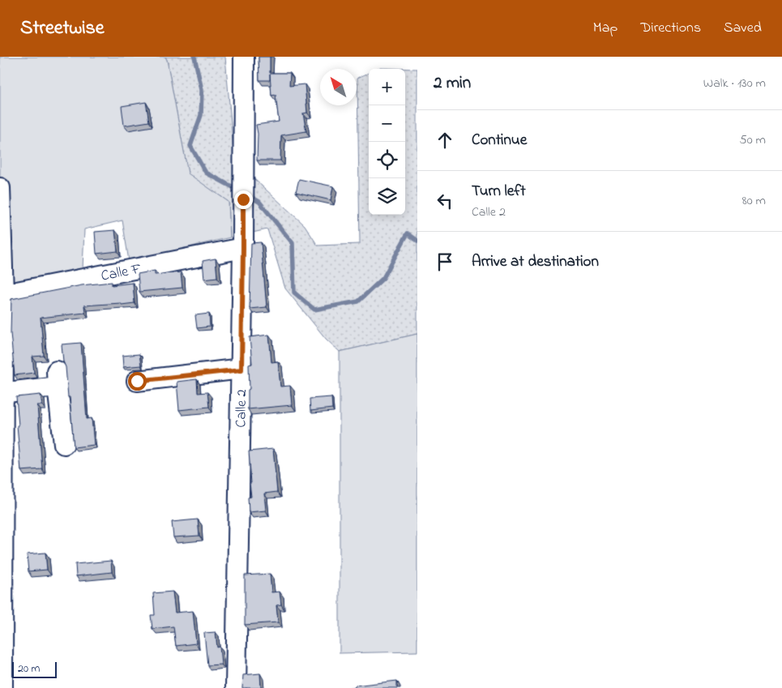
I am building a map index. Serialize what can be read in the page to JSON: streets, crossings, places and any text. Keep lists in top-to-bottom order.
{
  "streets": {
    "street": ["Calle F", "Calle 2"]
  },
  "crossings": [
    ["Calle F", "Calle 2"]
  ],
  "scale_bar": "20 m",
  "north": "top left",
  "page": {
    "header": "Streetwise",
    "nav": ["Map", "Directions", "Saved"],
    "heading": ["2 min", "Walk · 130 m"],
    "map_buttons": ["+", "−"],
    "list": [
      ["Continue", "50 m"],
      ["Turn left", "Calle 2", "80 m"],
      "Arrive at destination"
    ],
    "scale": "20 m"
  }
}
